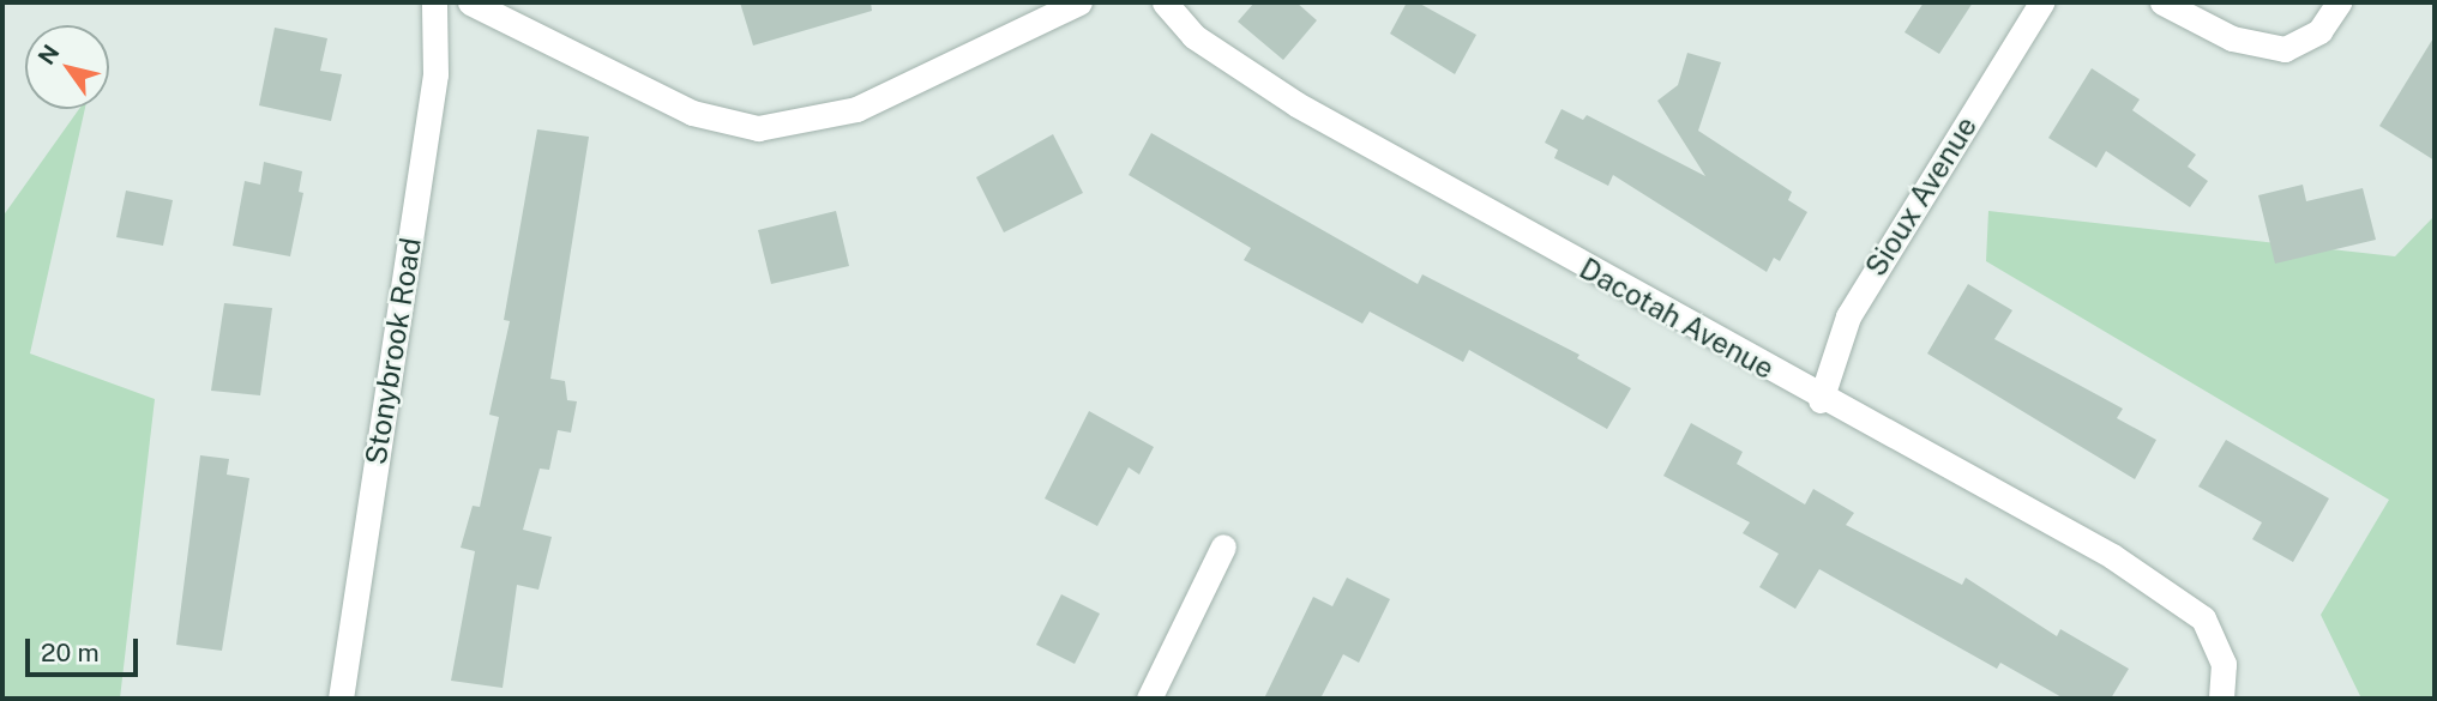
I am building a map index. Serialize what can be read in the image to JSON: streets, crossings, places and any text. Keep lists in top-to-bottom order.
{
  "streets": {
    "street": ["Sioux Avenue", "Dacotah Avenue", "Stonybrook Road"]
  },
  "crossings": [
    ["Sioux Avenue", "Dacotah Avenue"]
  ],
  "scale_bar": "20 m",
  "north": "top left"
}
